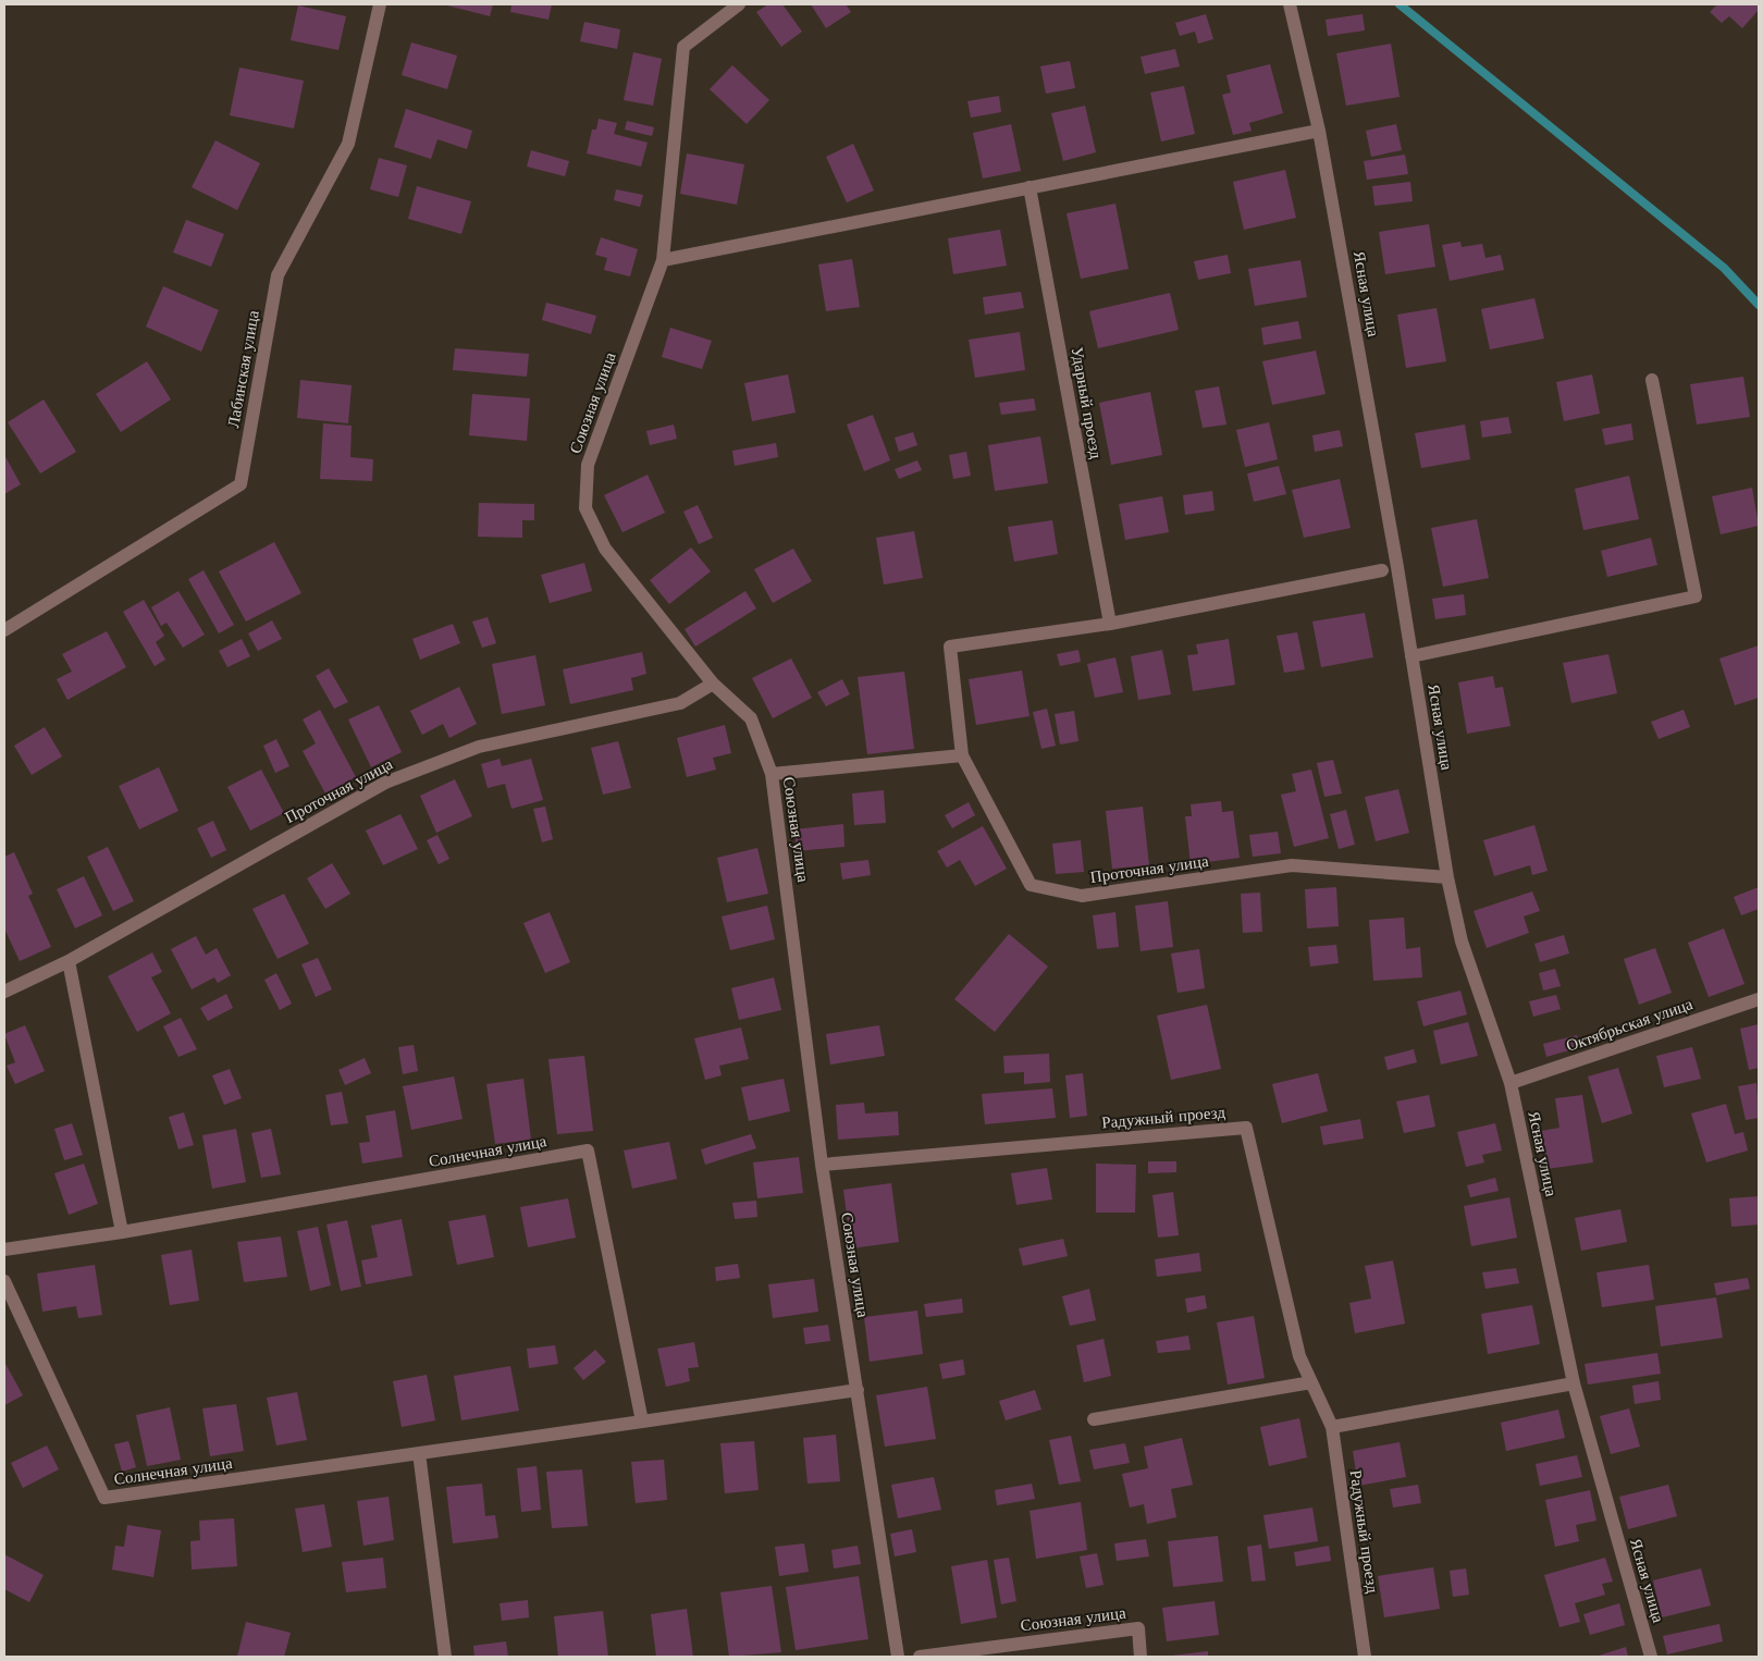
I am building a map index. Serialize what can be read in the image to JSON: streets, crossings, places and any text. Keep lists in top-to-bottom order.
{
  "streets": {
    "street": [
      "Ясная улица",
      "Лабинская улица",
      "Союзная улица",
      "Ударный проезд",
      "Проточная улица",
      "Октябрьская улица",
      "Радужный проезд",
      "Солнечная улица"
    ]
  },
  "crossings": [
    ["Ясная улица", "Проточная улица"],
    ["Ясная улица", "Октябрьская улица"],
    ["Союзная улица", "Проточная улица"],
    ["Союзная улица", "Радужный проезд"],
    ["Союзная улица", "Солнечная улица"]
  ]
}
